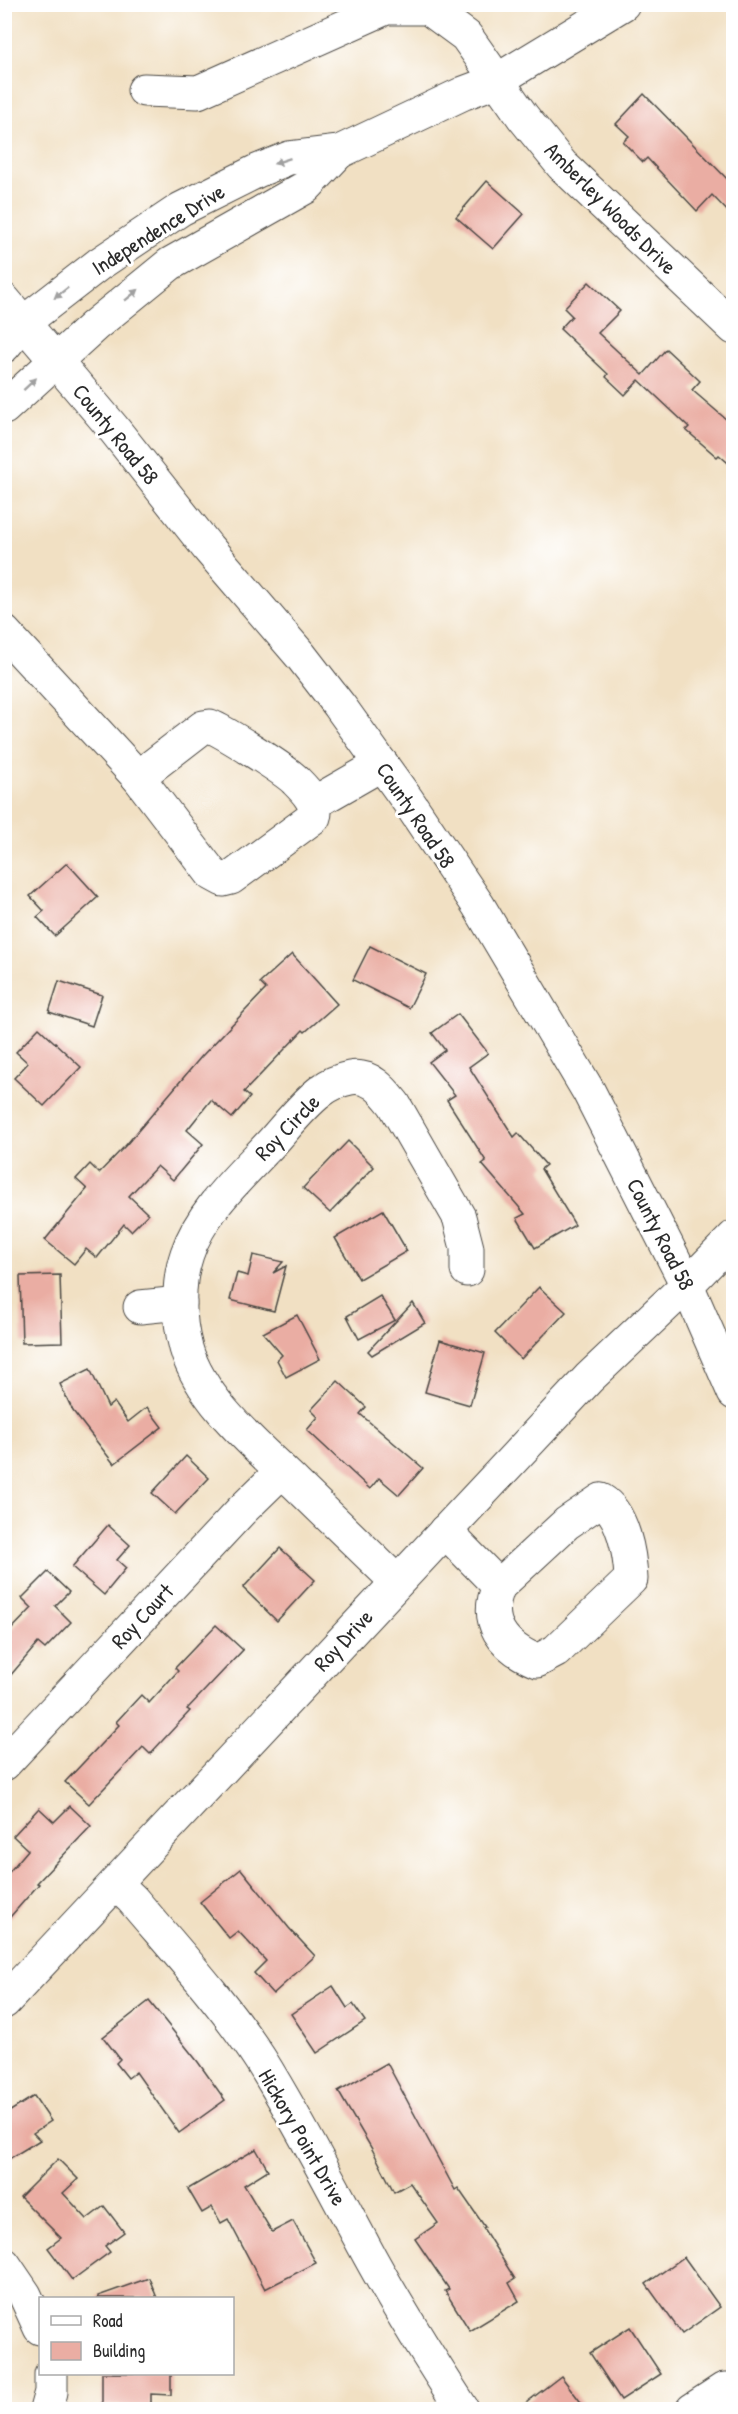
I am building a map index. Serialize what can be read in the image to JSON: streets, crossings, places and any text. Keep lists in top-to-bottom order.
{
  "streets": {
    "street": [
      "Amberley Woods Drive",
      "Independence Drive",
      "County Road 58",
      "Roy Circle",
      "Roy Court",
      "Roy Drive",
      "Hickory Point Drive"
    ]
  },
  "crossings": [
    ["Amberley Woods Drive", "Independence Drive"],
    ["Independence Drive", "County Road 58"],
    ["County Road 58", "Roy Drive"],
    ["Roy Circle", "Roy Court"],
    ["Roy Circle", "Roy Drive"],
    ["Roy Drive", "Hickory Point Drive"]
  ],
  "legend": ["Road", "Building"]
}
